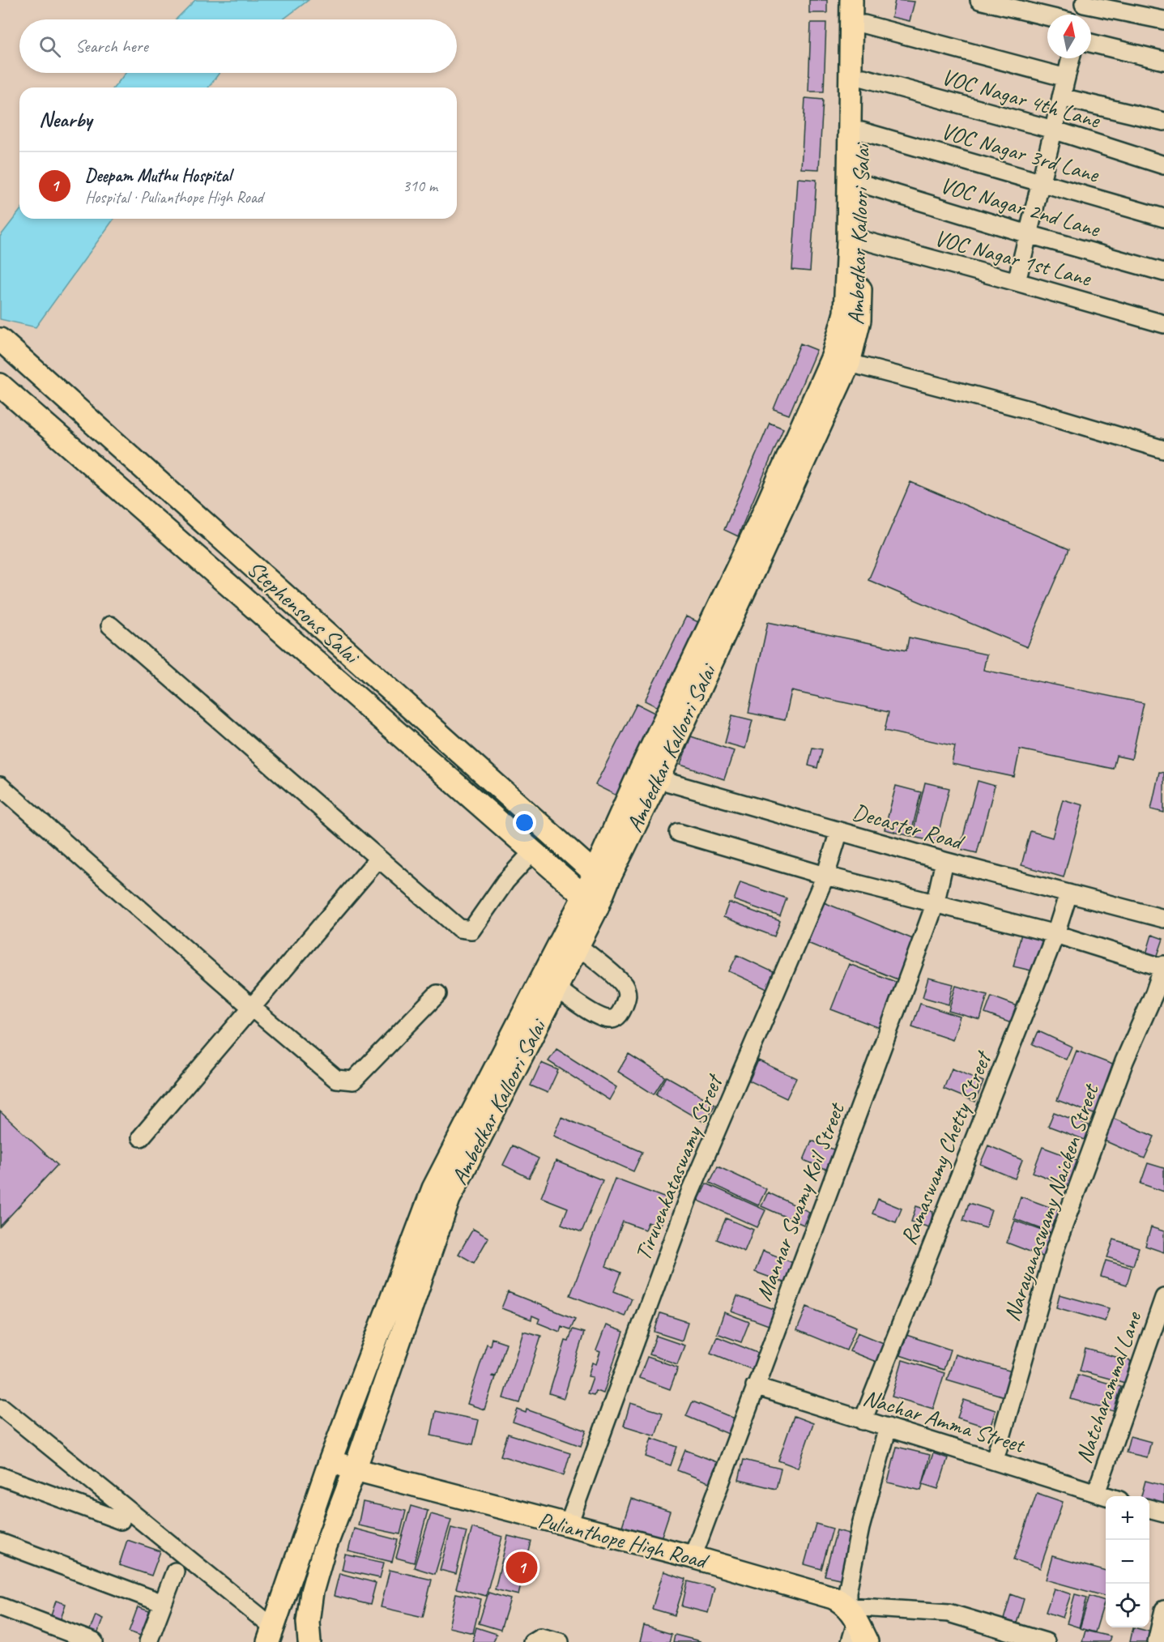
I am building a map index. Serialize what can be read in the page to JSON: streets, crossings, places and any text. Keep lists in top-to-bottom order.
{
  "streets": {
    "main road": ["Ambedkar Kalloori Salai", "Stephensons Salai", "Pulianthope High Road"],
    "street": [
      "VOC Nagar 4th Lane",
      "VOC Nagar 3rd Lane",
      "VOC Nagar 2nd Lane",
      "VOC Nagar 1st Lane",
      "Decaster Road",
      "Ramaswamy Chetty Street",
      "Tiruvenkataswamy Street",
      "Mannar Swamy Koil Street",
      "Narayanaswamy Naicken Street",
      "Natcharammal Lane",
      "Nachar Amma Street"
    ]
  },
  "crossings": [
    ["VOC Nagar 4th Lane", "Ambedkar Kalloori Salai"],
    ["VOC Nagar 3rd Lane", "Ambedkar Kalloori Salai"],
    ["VOC Nagar 2nd Lane", "Ambedkar Kalloori Salai"],
    ["Ambedkar Kalloori Salai", "VOC Nagar 1st Lane"],
    ["Ambedkar Kalloori Salai", "Stephensons Salai"],
    ["Ambedkar Kalloori Salai", "Decaster Road"],
    ["Ambedkar Kalloori Salai", "Pulianthope High Road"],
    ["Decaster Road", "Ramaswamy Chetty Street"],
    ["Decaster Road", "Tiruvenkataswamy Street"],
    ["Decaster Road", "Mannar Swamy Koil Street"],
    ["Ramaswamy Chetty Street", "Nachar Amma Street"],
    ["Tiruvenkataswamy Street", "Pulianthope High Road"],
    ["Mannar Swamy Koil Street", "Nachar Amma Street"],
    ["Mannar Swamy Koil Street", "Pulianthope High Road"],
    ["Narayanaswamy Naicken Street", "Nachar Amma Street"],
    ["Natcharammal Lane", "Nachar Amma Street"]
  ],
  "north": "top",
  "page": {
    "search": "Search here",
    "heading": "Nearby",
    "list": [
      {
        "mark": "1",
        "name": "Deepam Muthu Hospital",
        "note": "Hospital · Pulianthope High Road",
        "value": "310 m"
      }
    ],
    "map_buttons": ["+", "−"],
    "pins": "1"
  }
}
